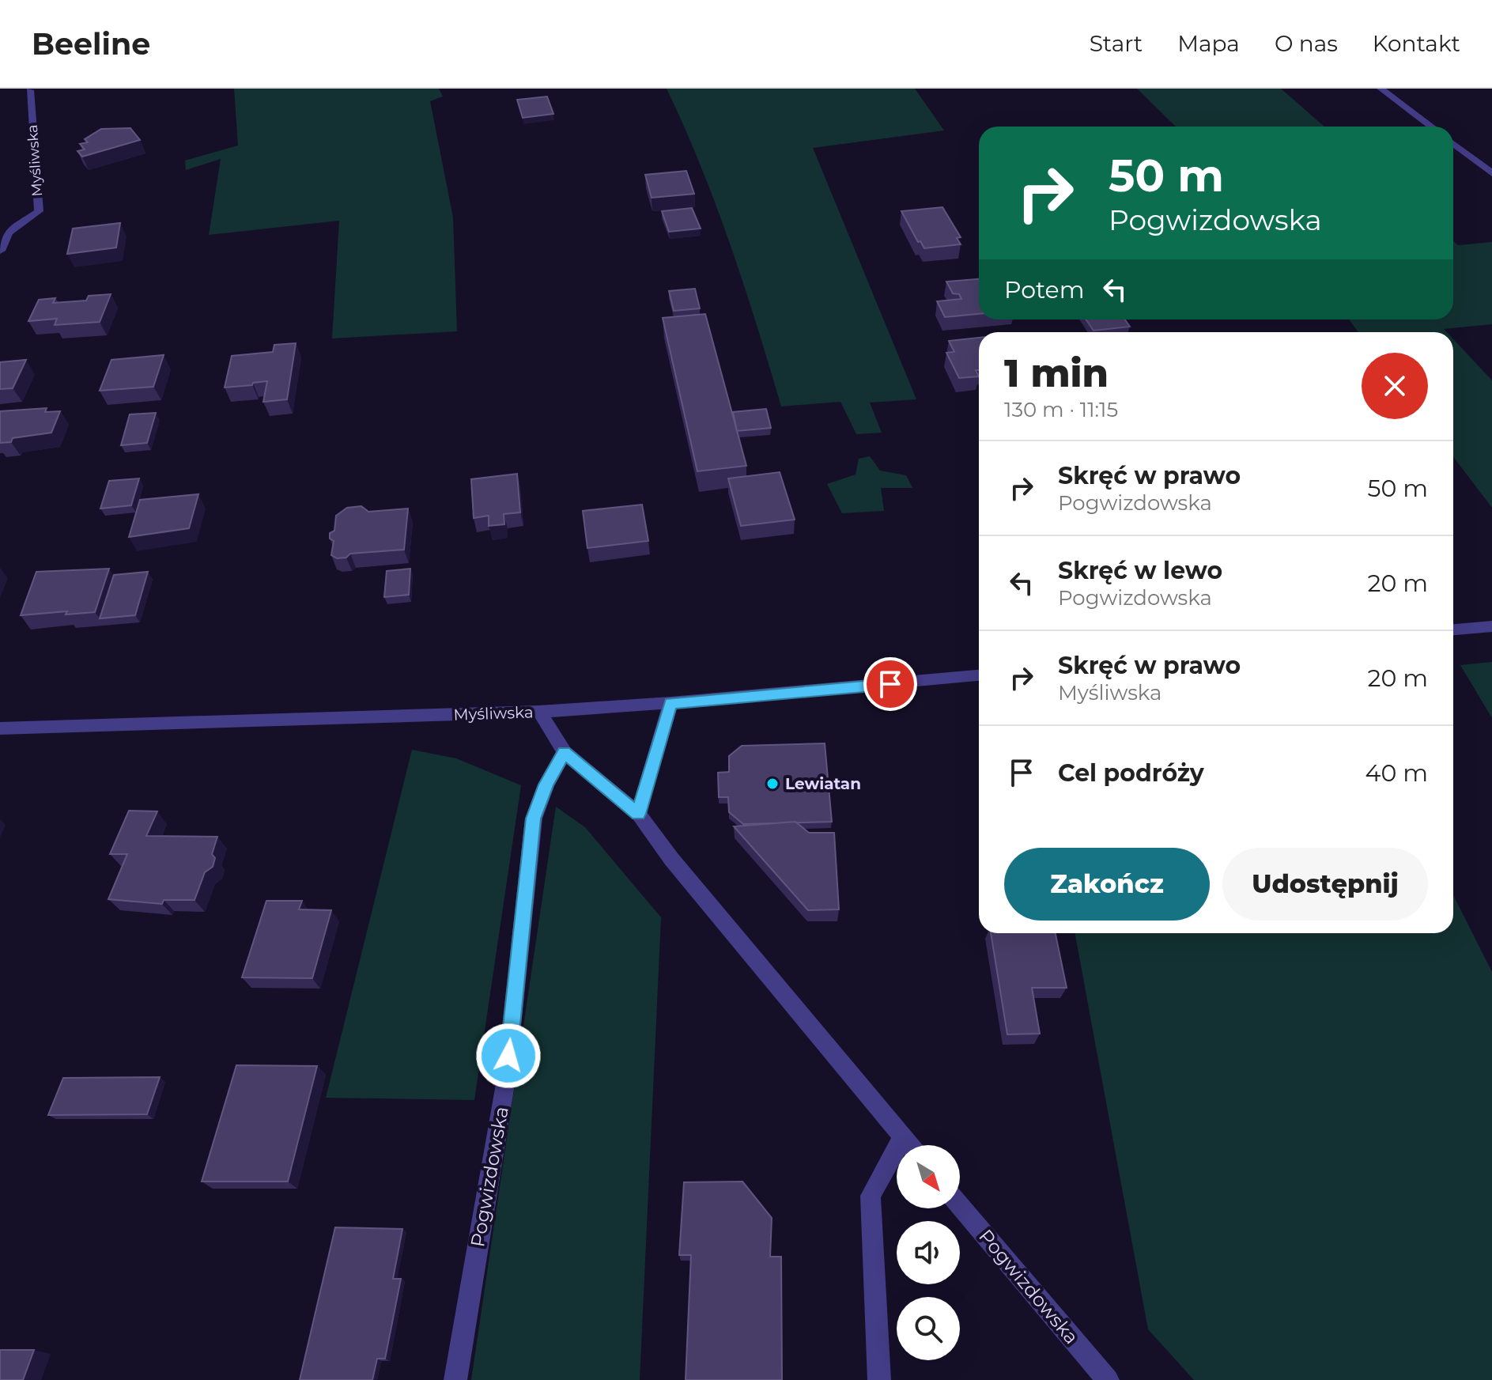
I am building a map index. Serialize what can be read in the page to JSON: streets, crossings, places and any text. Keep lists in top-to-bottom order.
{
  "streets": {
    "street": ["Myśliwska", "Pogwizdowska"]
  },
  "places": ["Lewiatan"],
  "north": "bottom right",
  "page": {
    "header": "Beeline",
    "nav": [
      "Start",
      "Mapa",
      "O nas",
      "Kontakt"
    ],
    "turn": ["50 m", "Pogwizdowska"],
    "then": "Potem",
    "heading": ["1 min", "130 m · 11:15"],
    "list": [
      {
        "name": "Skręć w prawo",
        "note": "Pogwizdowska",
        "value": "50 m"
      },
      {
        "name": "Skręć w lewo",
        "note": "Pogwizdowska",
        "value": "20 m"
      },
      {
        "name": "Skręć w prawo",
        "note": "Myśliwska",
        "value": "20 m"
      },
      {
        "name": "Cel podróży",
        "value": "40 m"
      }
    ],
    "buttons": ["Zakończ", "Udostępnij"]
  }
}
